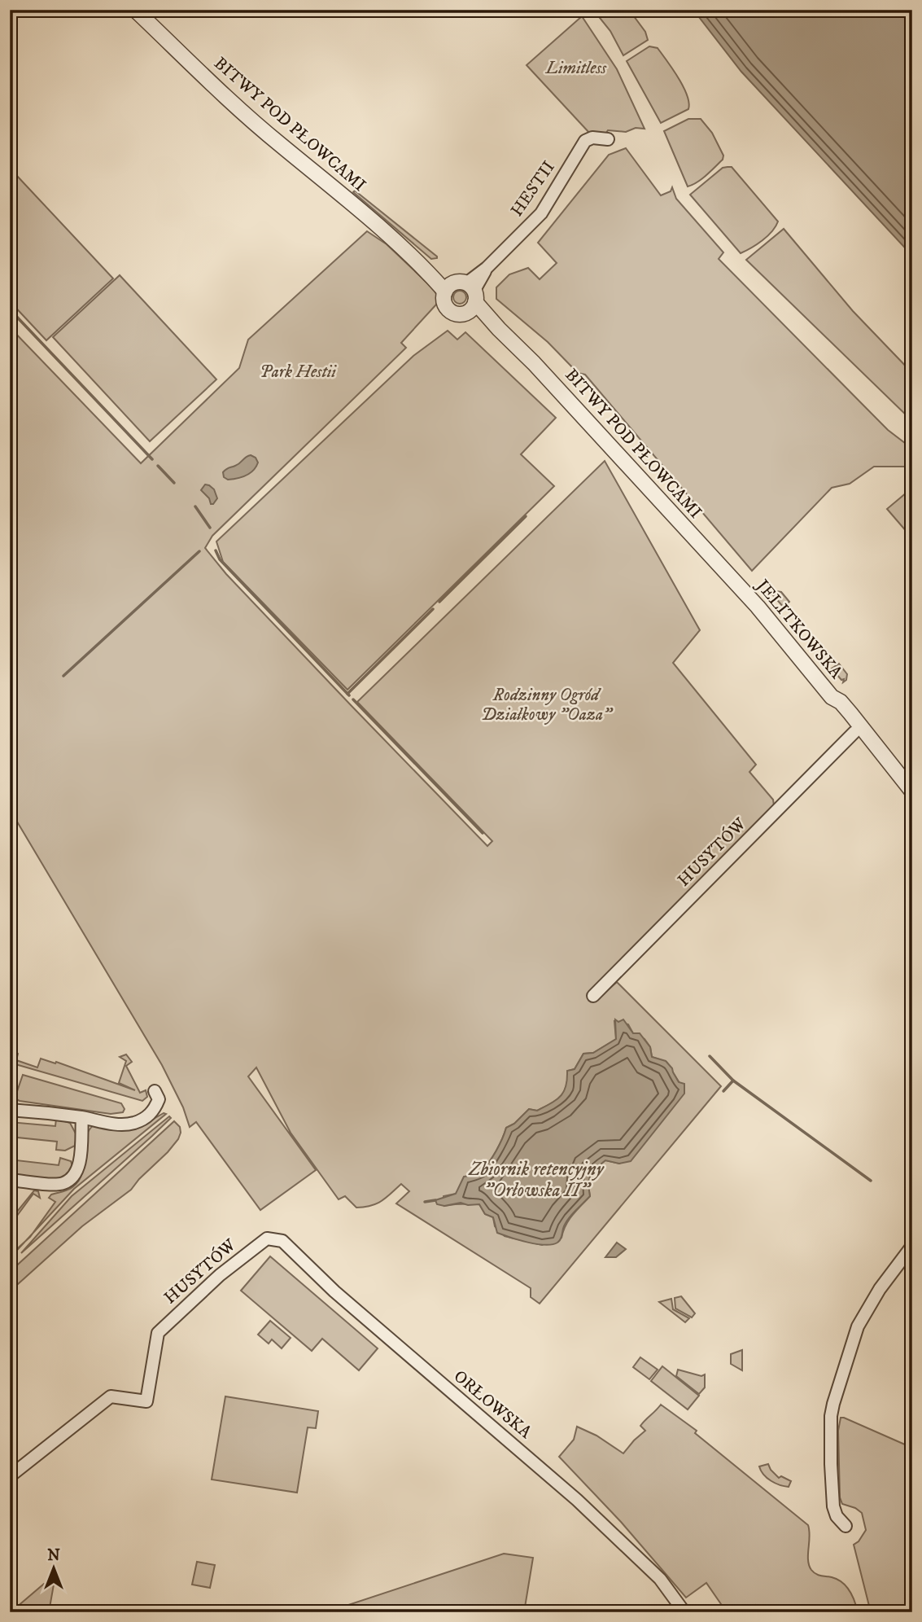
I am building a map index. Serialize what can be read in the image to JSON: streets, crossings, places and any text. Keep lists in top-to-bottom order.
{
  "streets": {
    "street": [
      "BITWY POD PŁOWCAMI",
      "HESTII",
      "JELITKOWSKA",
      "HUSYTÓW",
      "ORŁOWSKA"
    ]
  },
  "crossings": [
    ["BITWY POD PŁOWCAMI", "HESTII"],
    ["BITWY POD PŁOWCAMI", "JELITKOWSKA"],
    ["JELITKOWSKA", "HUSYTÓW"],
    ["HUSYTÓW", "ORŁOWSKA"]
  ],
  "water": ["Zbiornik retencyjny \"Orłowska II\""],
  "parks": ["Limitless", "Park Hestii", "Rodzinny Ogród Działkowy \"Oaza\""],
  "north": "top"
}
